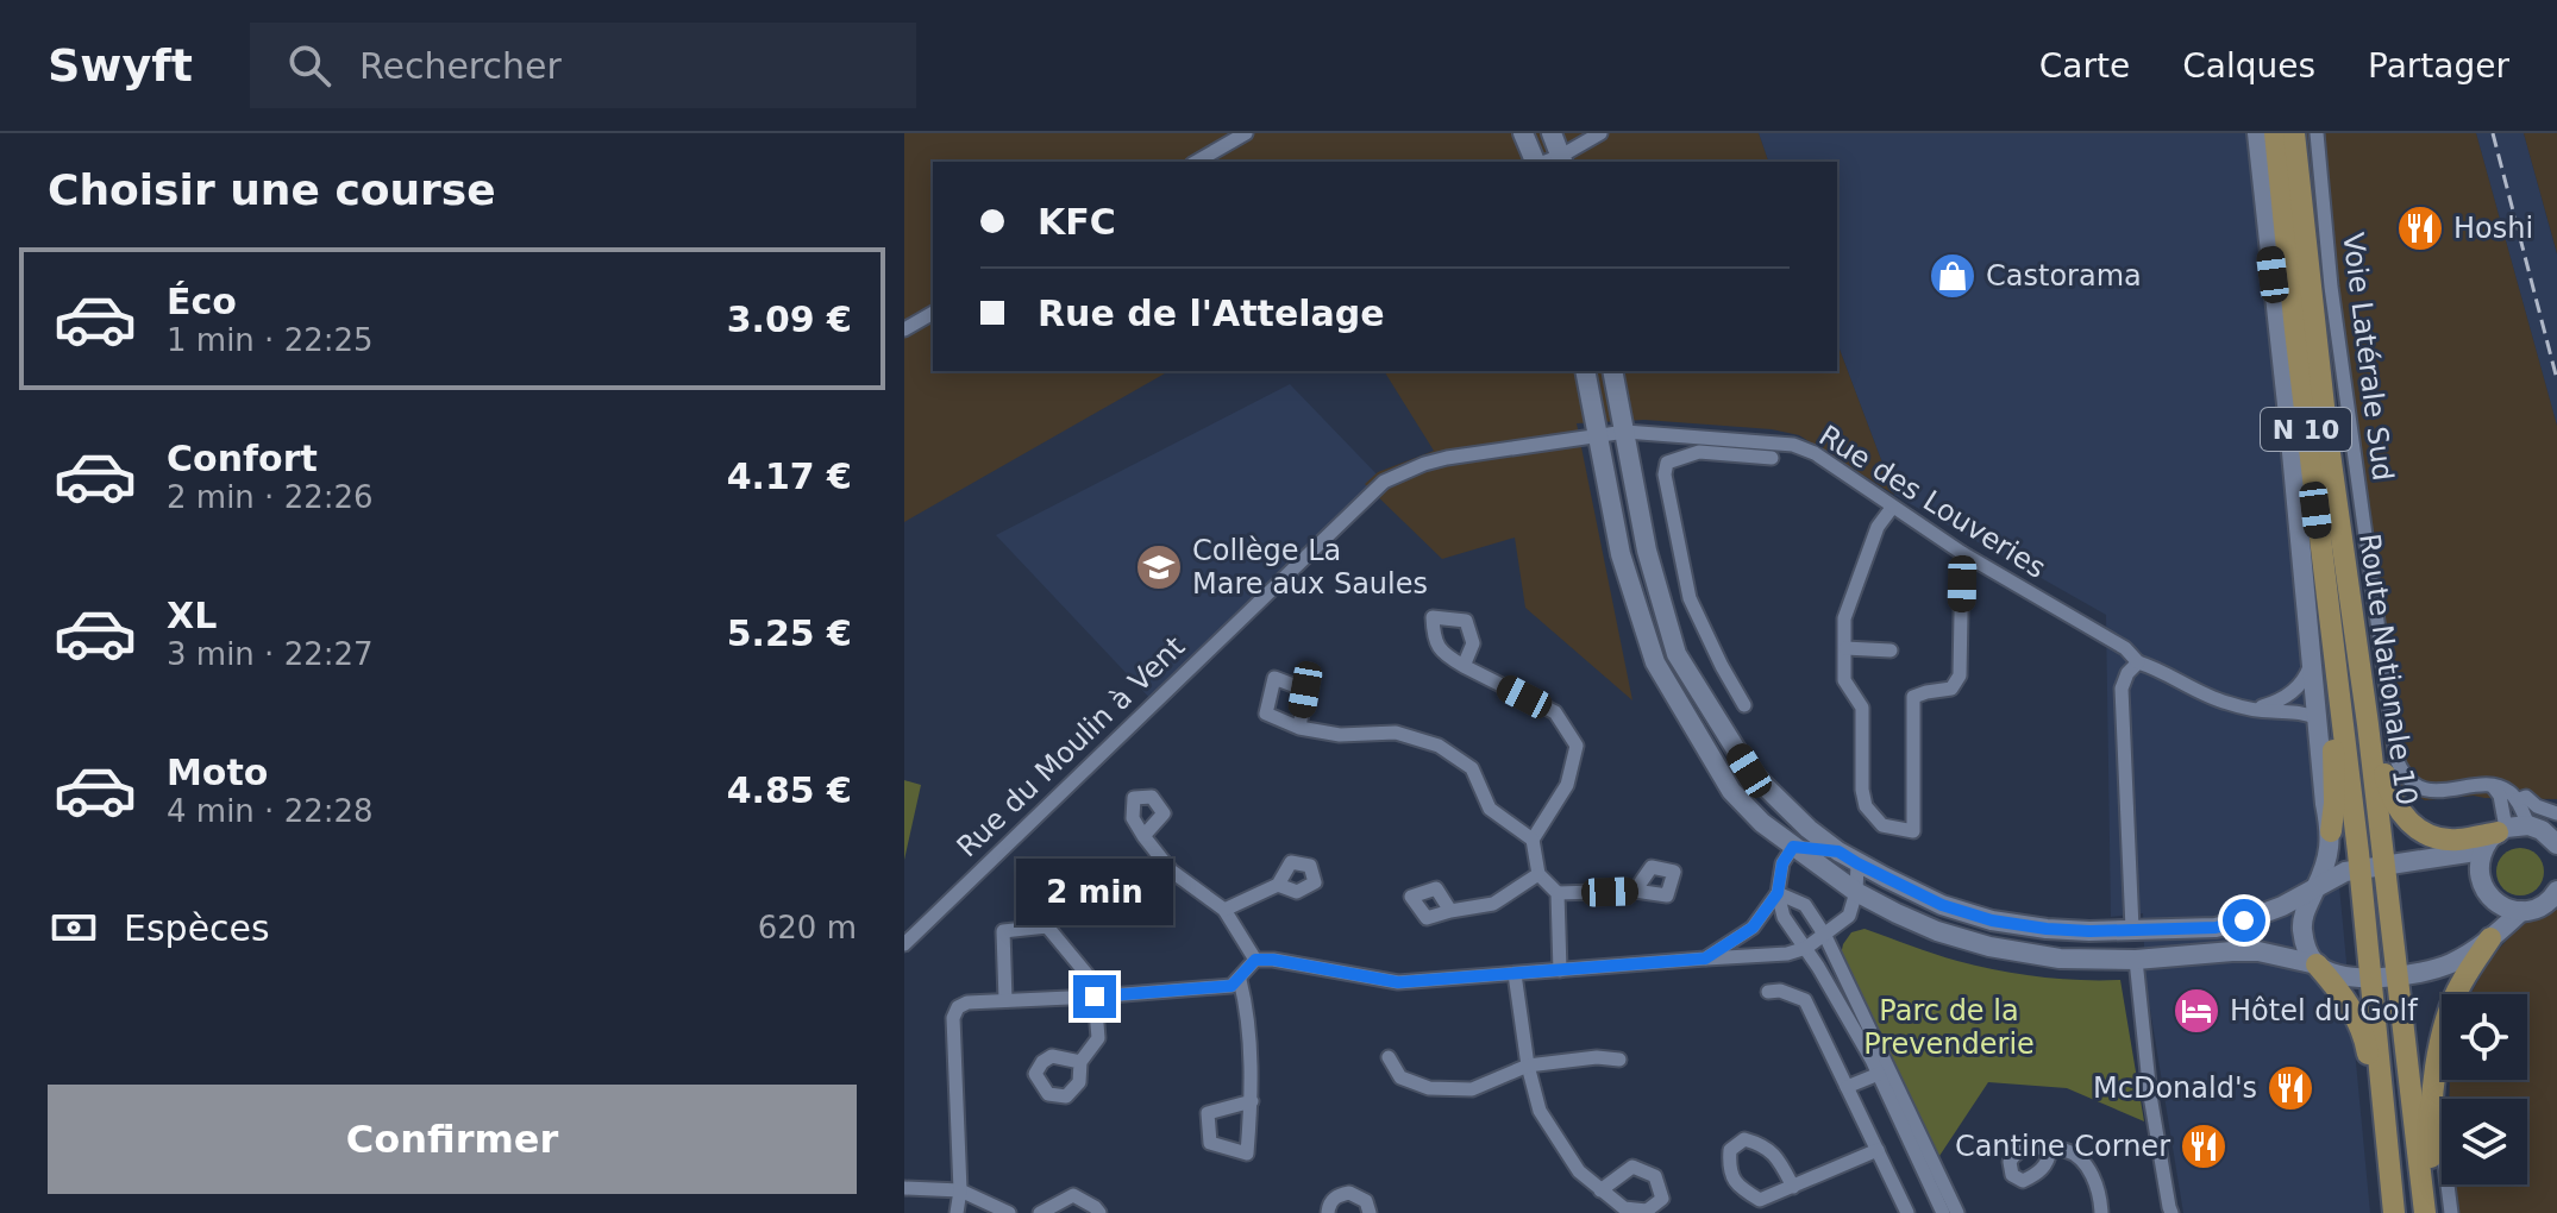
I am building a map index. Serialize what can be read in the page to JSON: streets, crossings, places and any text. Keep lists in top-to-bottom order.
{
  "streets": {
    "main road": ["N 10", "Route Nationale 10"],
    "street": ["Voie Latérale Sud", "Rue des Louveries", "Rue du Moulin à Vent"]
  },
  "crossings": [
    ["Rue des Louveries", "Rue du Moulin à Vent"]
  ],
  "parks": ["Parc de la Prevenderie"],
  "places": {
    "restaurant": ["Hoshi", "McDonald's", "Cantine Corner"],
    "shop": ["Castorama"],
    "school or university": ["Collège La Mare aux Saules"],
    "hotel": ["Hôtel du Golf"]
  },
  "page": {
    "header": "Swyft",
    "search": "Rechercher",
    "nav": ["Carte", "Calques", "Partager"],
    "heading": "Choisir une course",
    "banner": ["KFC", "Rue de l'Attelage"],
    "list": [
      {
        "name": "Éco",
        "note": "1 min · 22:25",
        "value": "3.09 €"
      },
      {
        "name": "Confort",
        "note": "2 min · 22:26",
        "value": "4.17 €"
      },
      {
        "name": "XL",
        "note": "3 min · 22:27",
        "value": "5.25 €"
      },
      {
        "name": "Moto",
        "note": "4 min · 22:28",
        "value": "4.85 €"
      }
    ],
    "bubble": "2 min",
    "pay": ["Espèces", "620 m"],
    "buttons": "Confirmer"
  }
}
